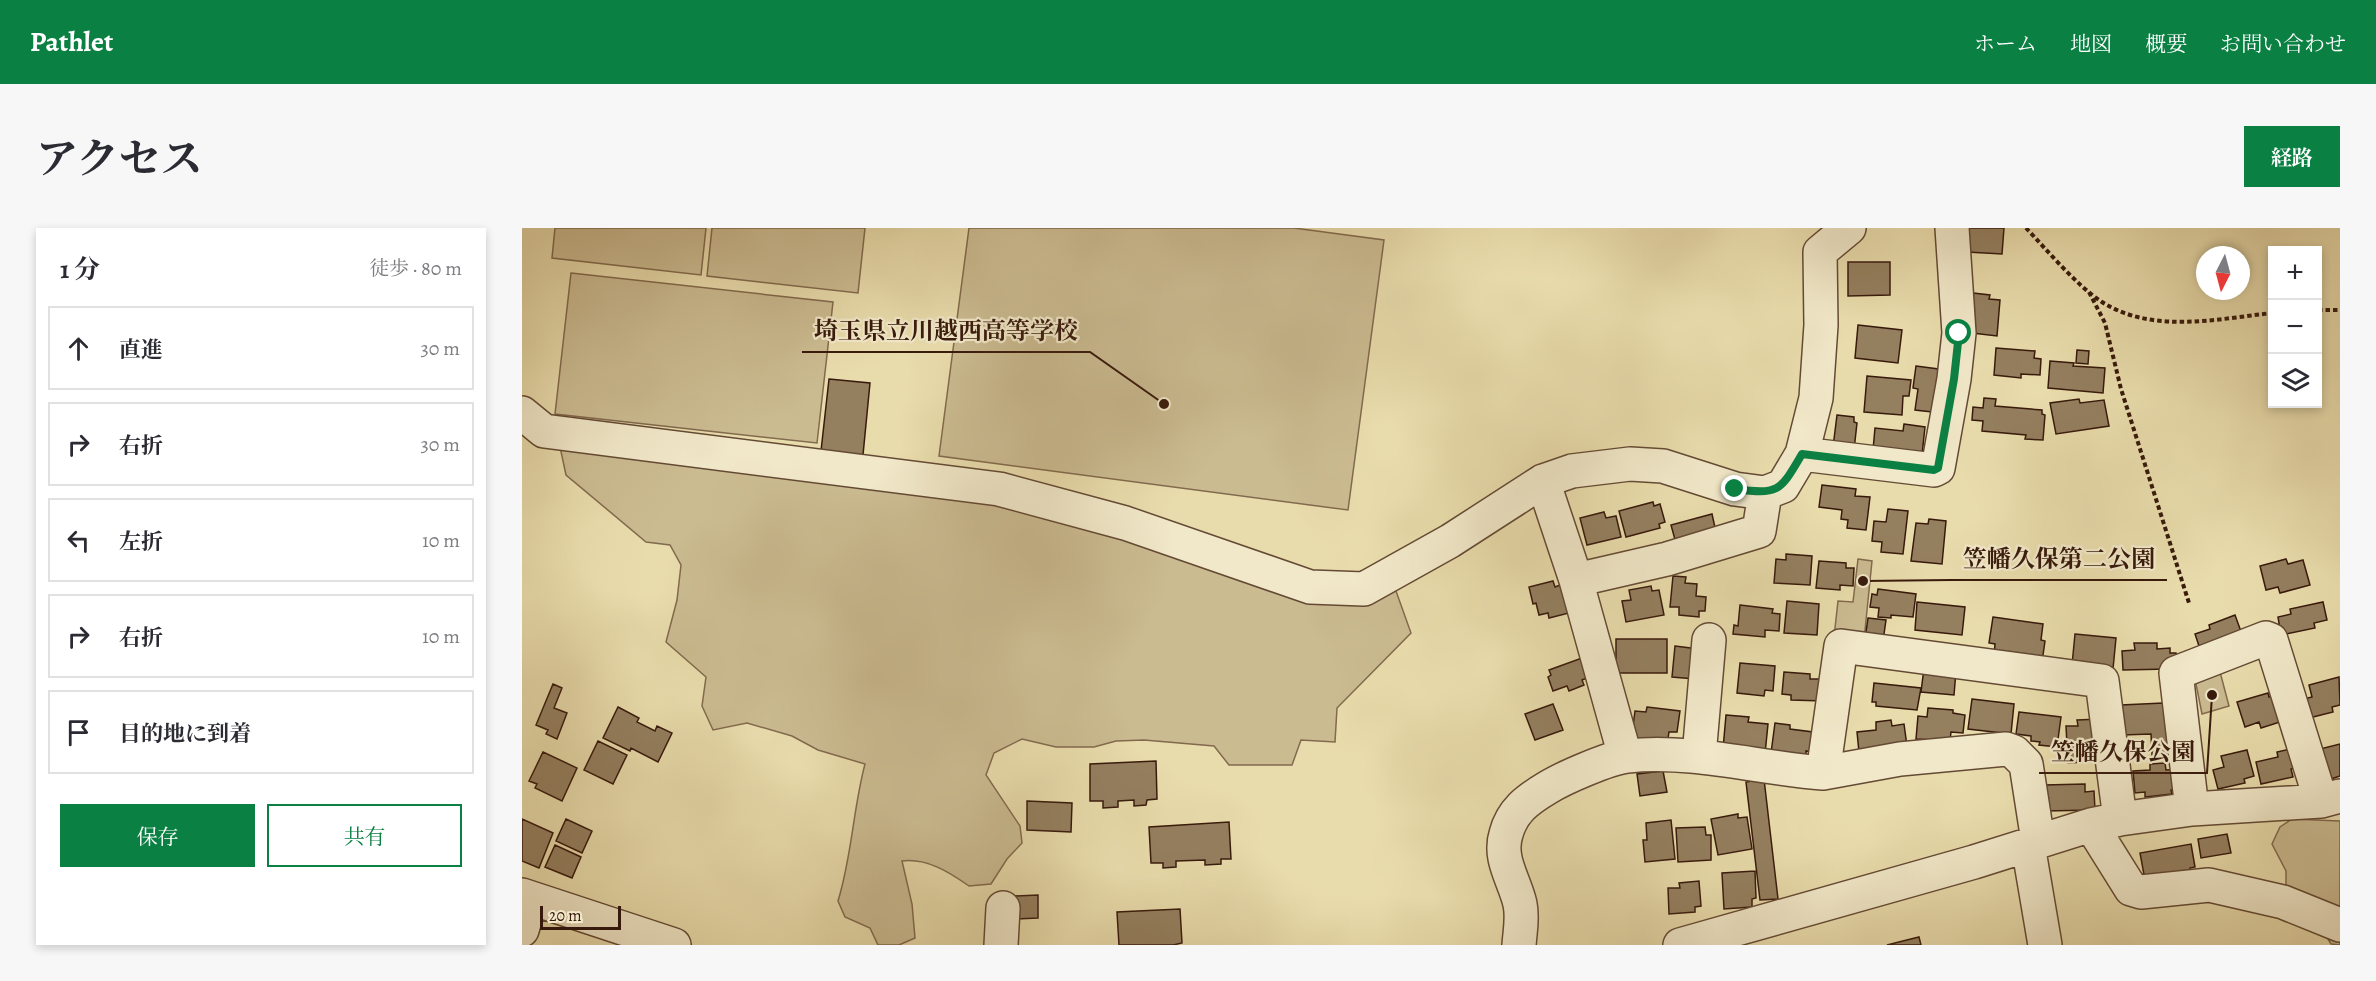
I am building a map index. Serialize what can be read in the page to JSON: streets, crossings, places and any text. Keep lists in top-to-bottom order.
{
  "places": ["埼玉県立川越西高等学校", "笠幡久保第二公園", "笠幡久保公園"],
  "scale_bar": "20 m",
  "north": "bottom",
  "page": {
    "header": "Pathlet",
    "nav": [
      "ホーム",
      "地図",
      "概要",
      "お問い合わせ"
    ],
    "title": "アクセス",
    "buttons": [
      "経路",
      ["保存", "共有"]
    ],
    "heading": ["1 分", "徒歩 · 80 m"],
    "map_buttons": ["+", "−"],
    "list": [
      ["直進", "30 m"],
      ["右折", "30 m"],
      ["左折", "10 m"],
      ["右折", "10 m"],
      "目的地に到着"
    ],
    "scale": "20 m"
  }
}
